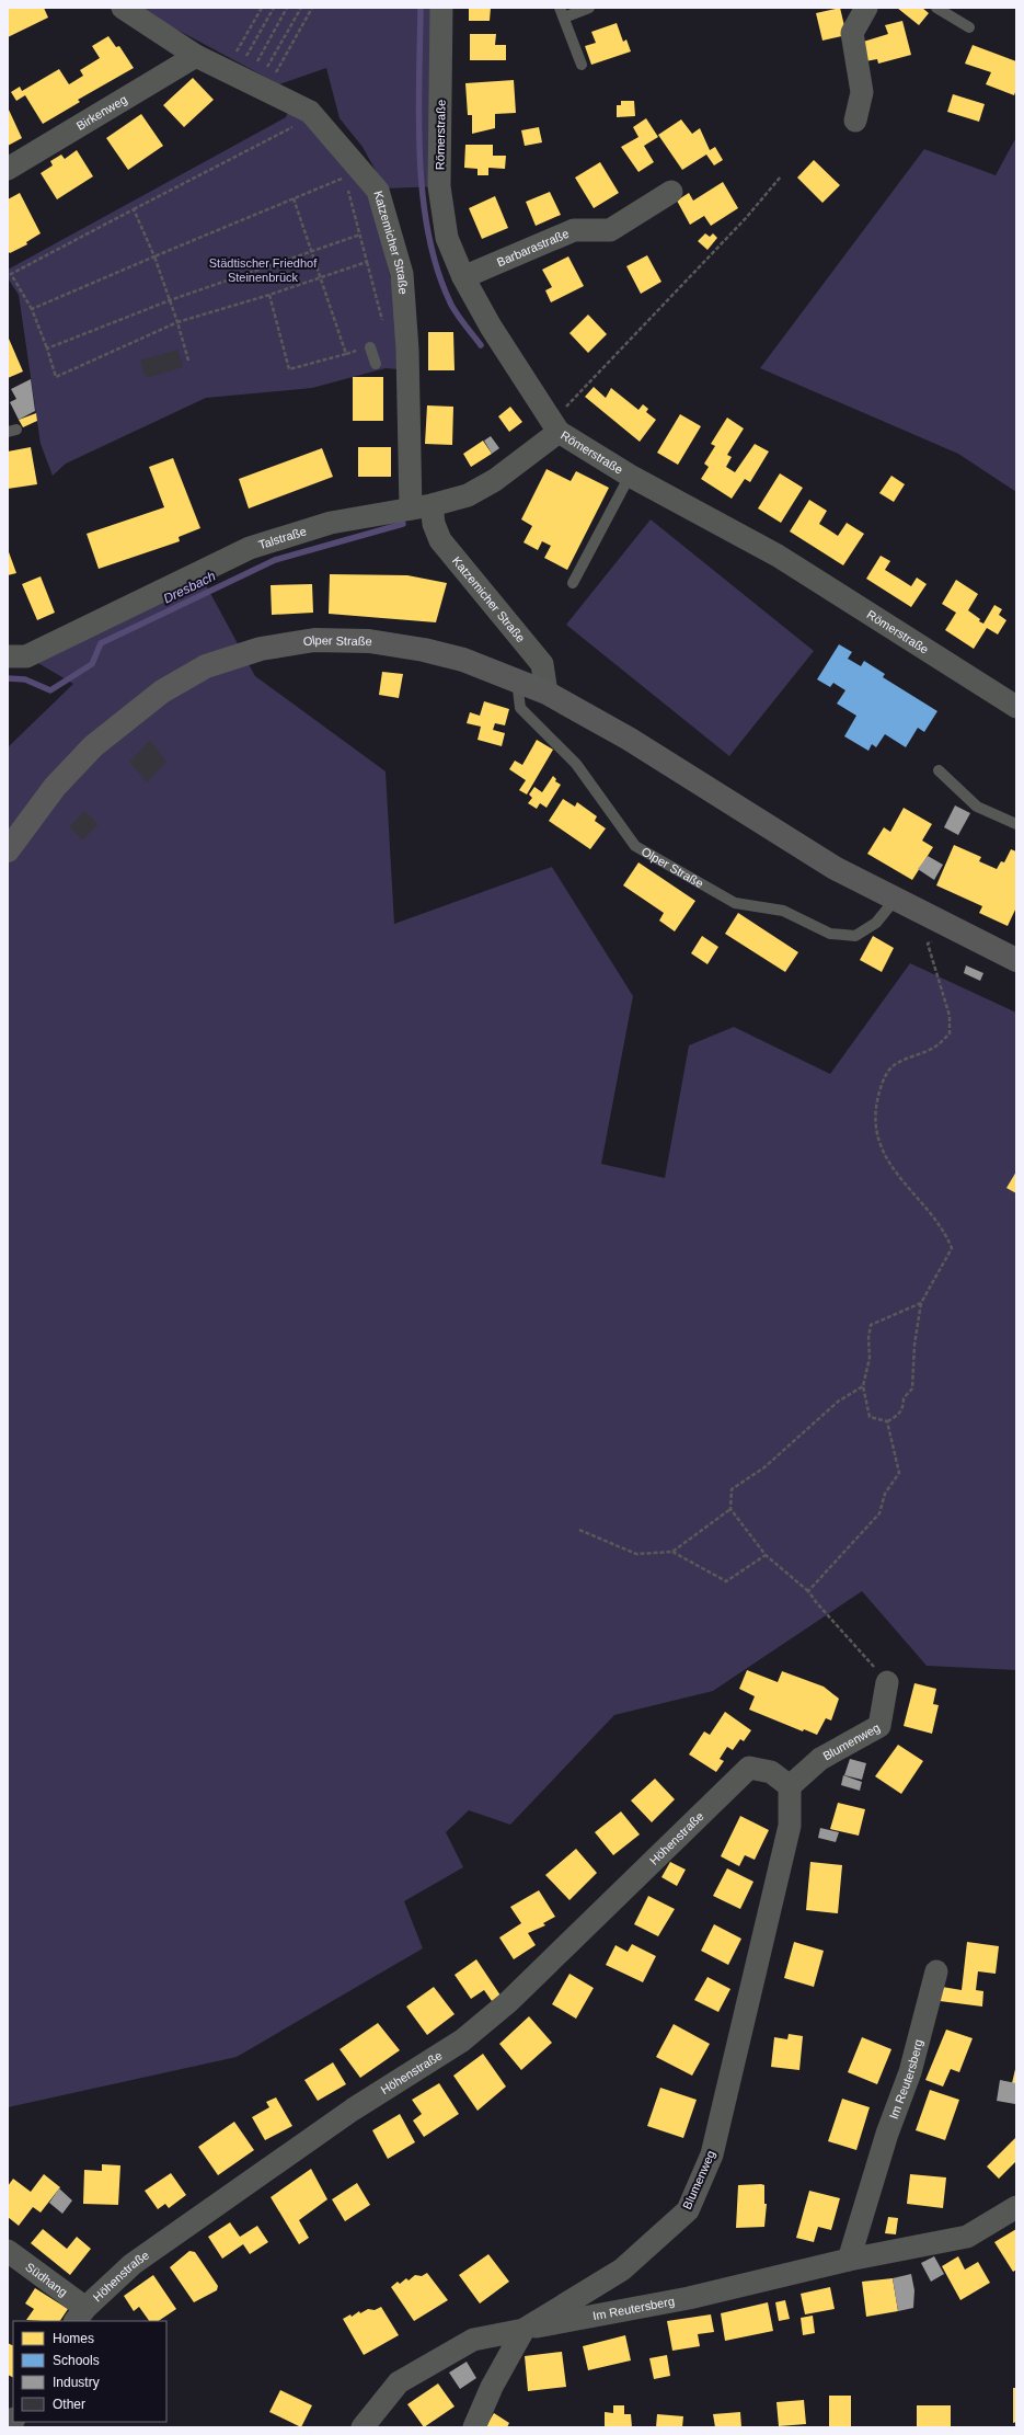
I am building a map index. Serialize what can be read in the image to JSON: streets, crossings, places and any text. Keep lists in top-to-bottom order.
{
  "streets": {
    "main road": ["Olper Straße"],
    "street": [
      "Birkenweg",
      "Römerstraße",
      "Katzemicher Straße",
      "Barbarastraße",
      "Talstraße",
      "Blumenweg",
      "Höhenstraße",
      "Im Reutersberg",
      "Südhang"
    ]
  },
  "crossings": [
    ["Birkenweg", "Katzemicher Straße"],
    ["Römerstraße", "Barbarastraße"],
    ["Römerstraße", "Talstraße"],
    ["Katzemicher Straße", "Talstraße"],
    ["Katzemicher Straße", "Olper Straße"],
    ["Blumenweg", "Höhenstraße"],
    ["Blumenweg", "Im Reutersberg"],
    ["Höhenstraße", "Südhang"]
  ],
  "water": ["Dresbach"],
  "parks": ["Städtischer Friedhof Steinenbrück"],
  "legend": [
    "Homes",
    "Schools",
    "Industry",
    "Other"
  ]
}
